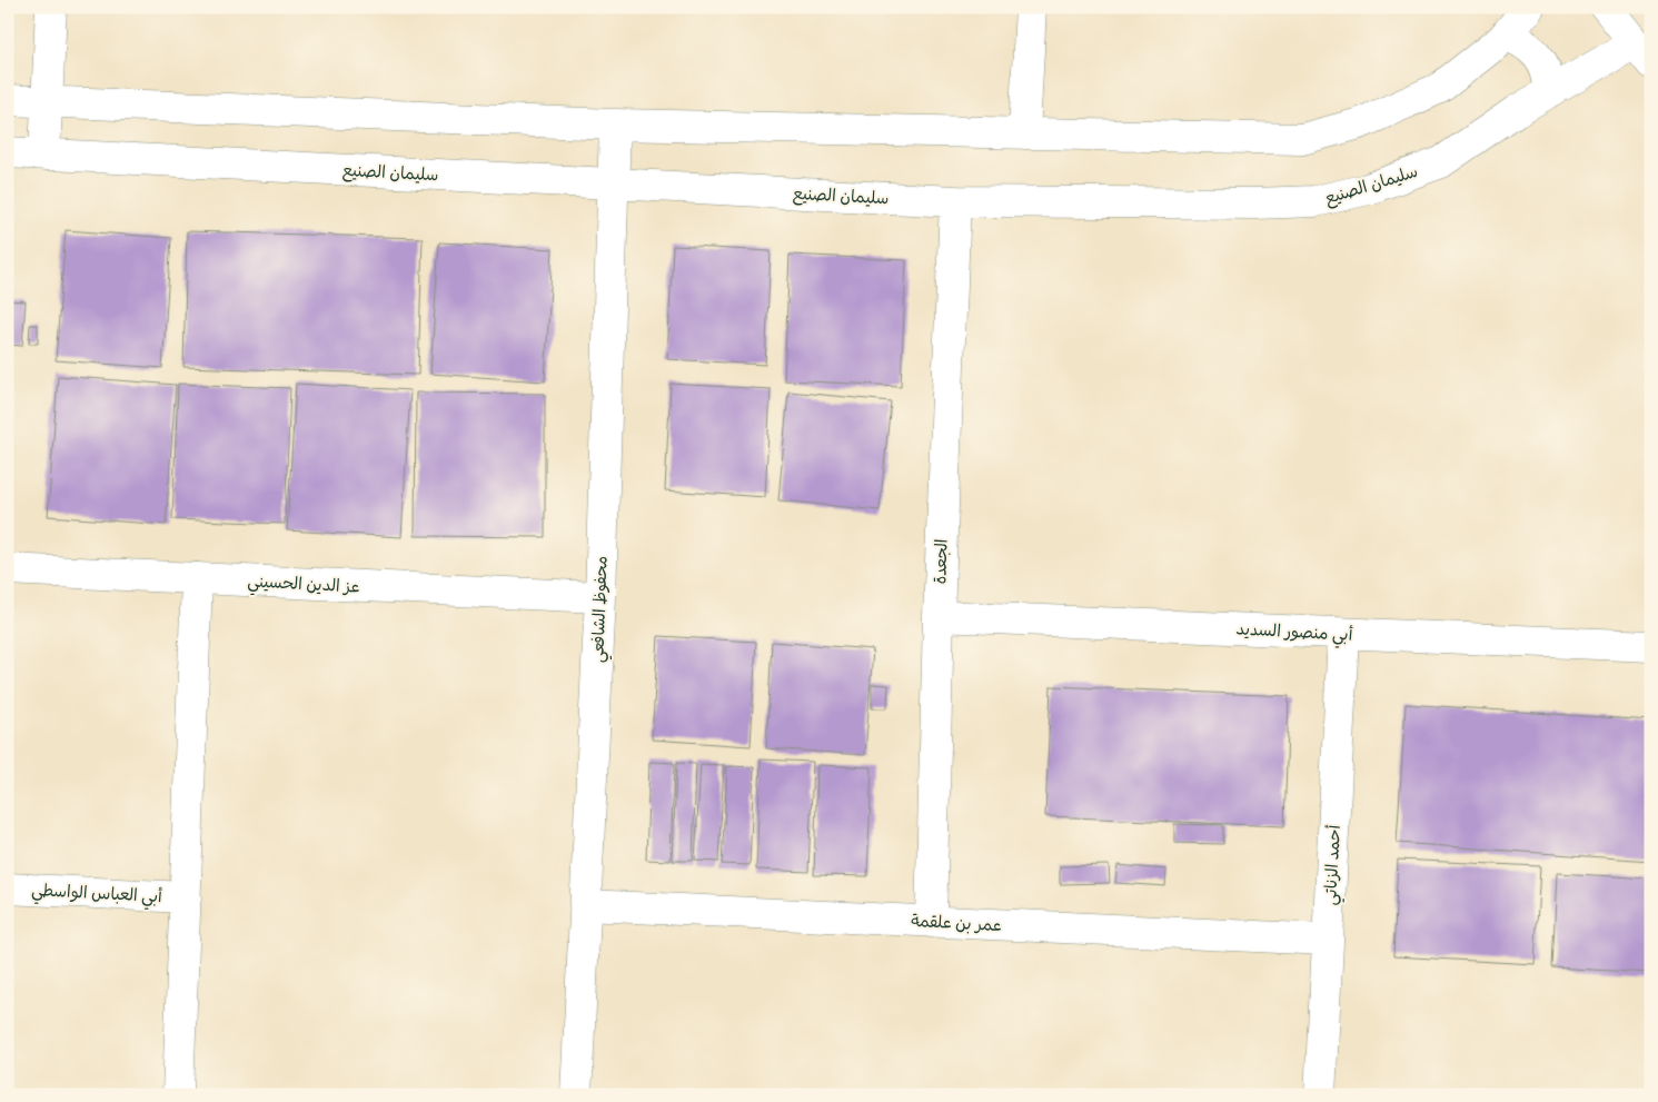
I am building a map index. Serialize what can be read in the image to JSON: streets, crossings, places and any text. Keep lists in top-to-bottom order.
{
  "streets": {
    "street": [
      "سليمان الصنيع",
      "الجعدة",
      "عز الدين الحسيني",
      "محفوظ الشافعي",
      "أبي منصور السديد",
      "أحمد الزناتي",
      "أبي العباس الواسطي",
      "عمر بن علقمة"
    ]
  },
  "crossings": [
    ["سليمان الصنيع", "الجعدة"],
    ["سليمان الصنيع", "محفوظ الشافعي"],
    ["الجعدة", "أبي منصور السديد"],
    ["الجعدة", "عمر بن علقمة"],
    ["عز الدين الحسيني", "محفوظ الشافعي"],
    ["محفوظ الشافعي", "عمر بن علقمة"],
    ["أبي منصور السديد", "أحمد الزناتي"],
    ["أحمد الزناتي", "عمر بن علقمة"]
  ]
}
